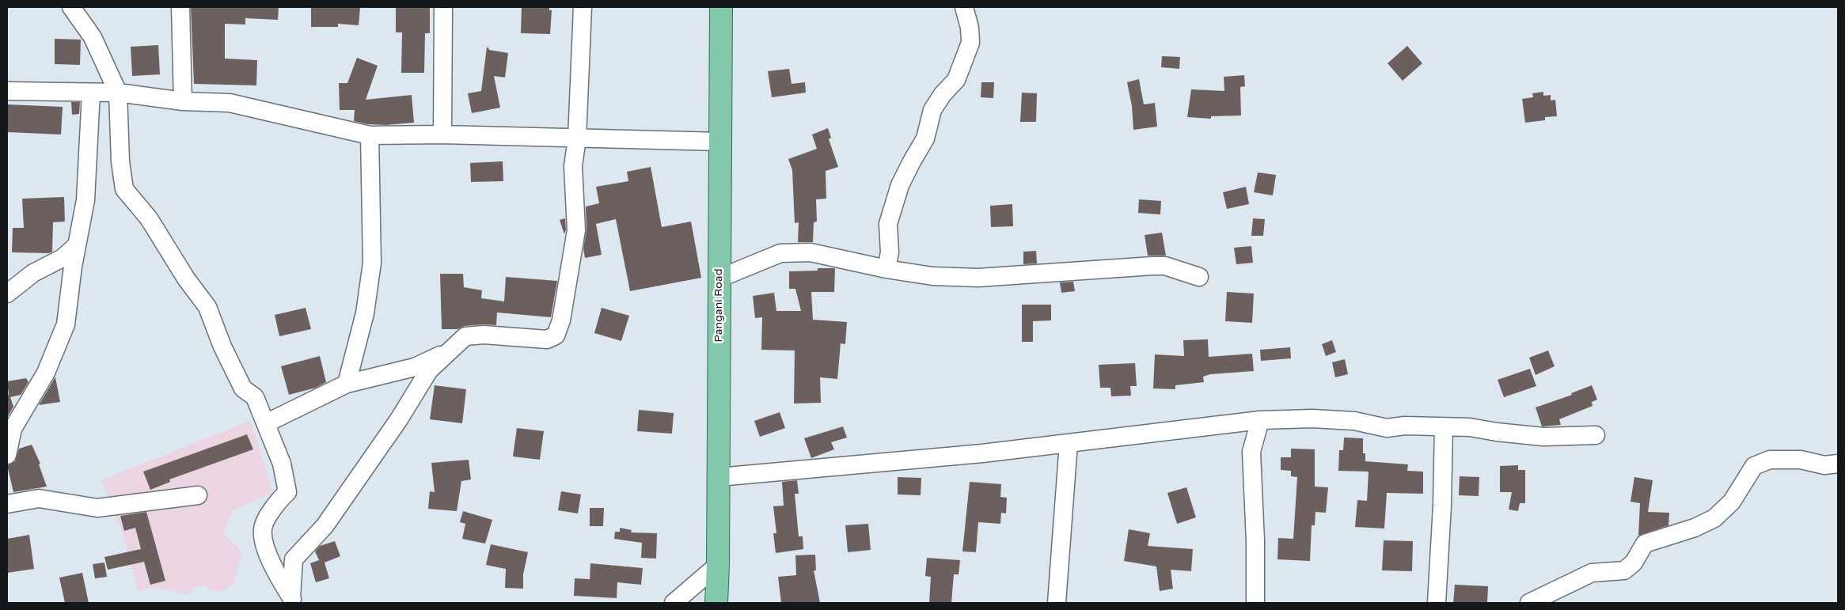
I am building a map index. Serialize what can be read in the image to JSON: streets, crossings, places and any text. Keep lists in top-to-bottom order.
{
  "streets": {
    "main road": ["Pangani Road"]
  }
}
